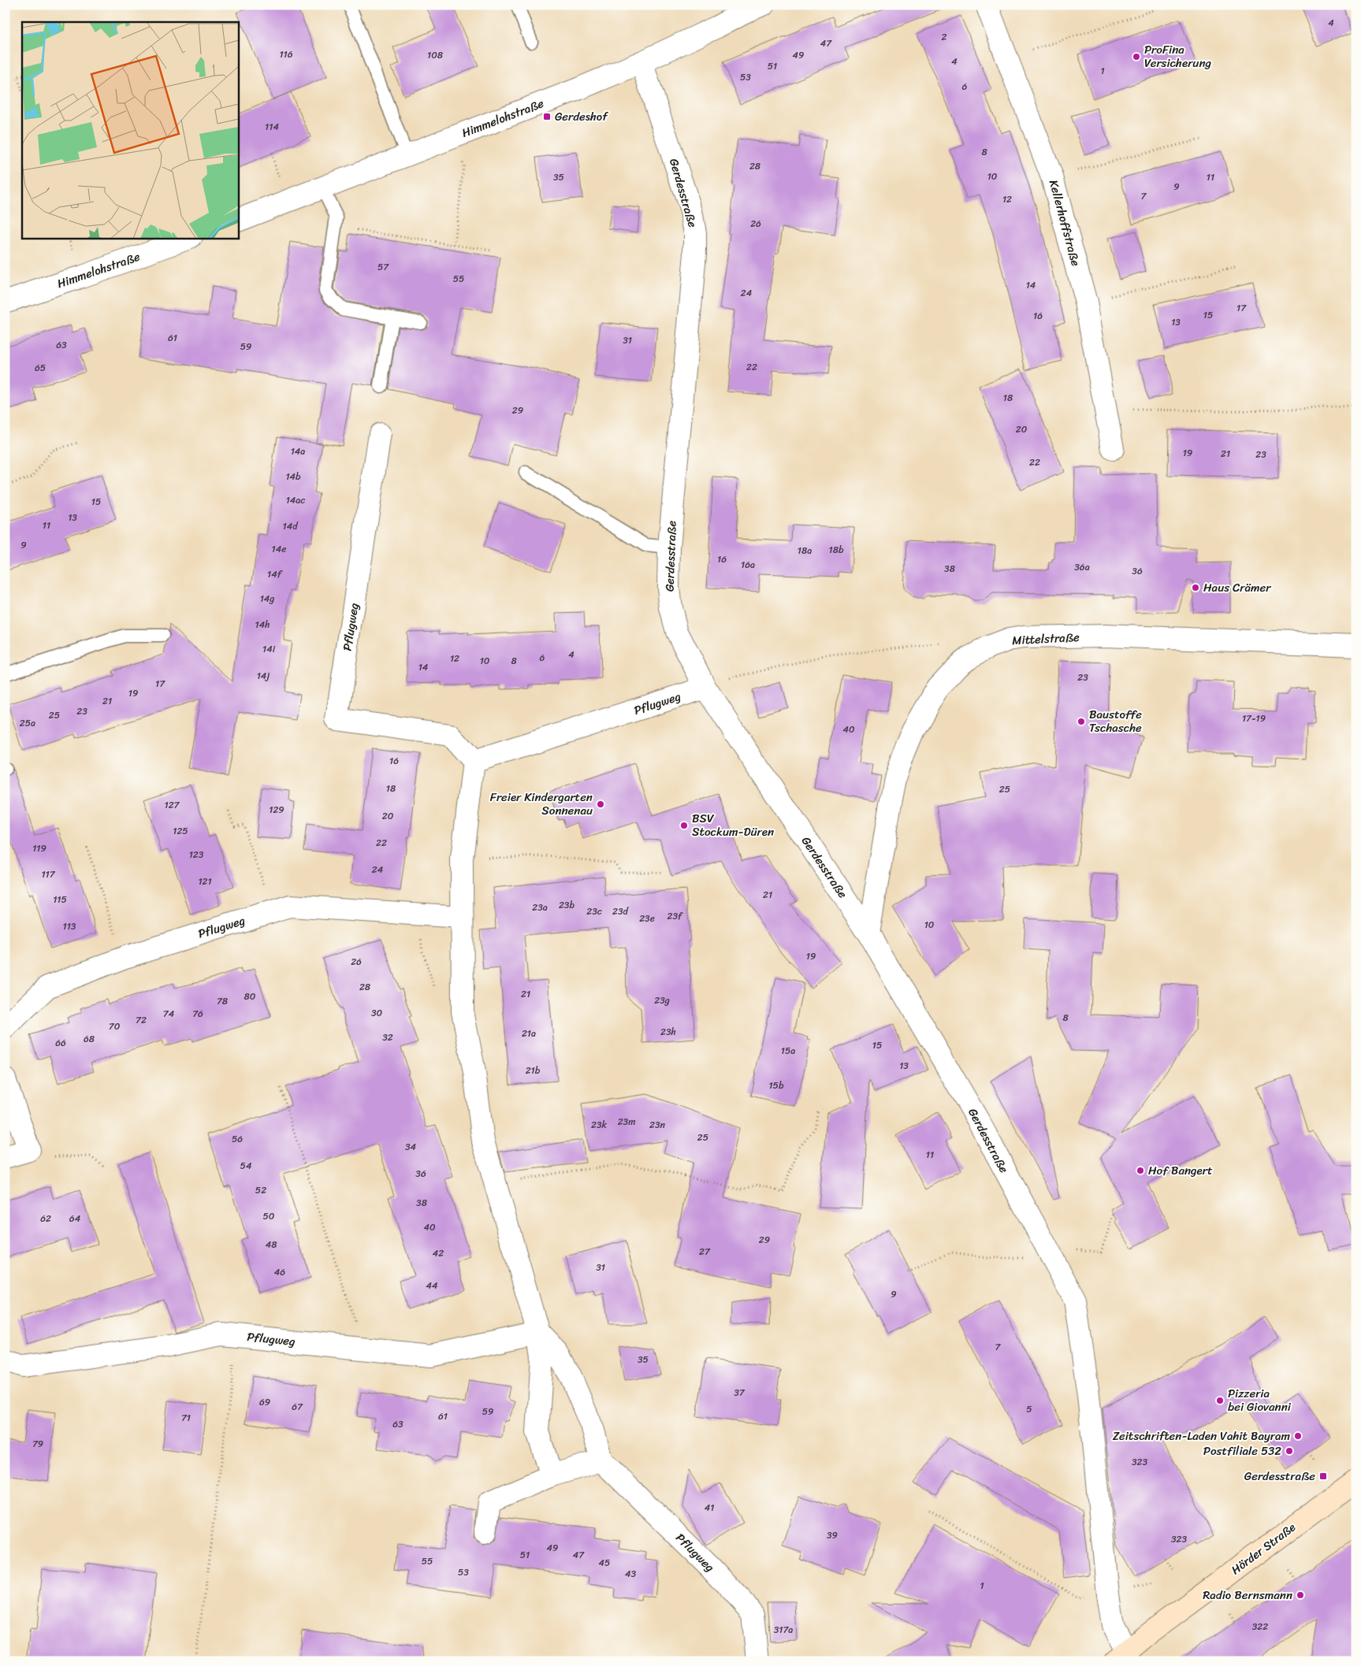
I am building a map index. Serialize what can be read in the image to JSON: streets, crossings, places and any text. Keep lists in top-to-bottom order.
{
  "streets": {
    "main road": ["Hörder Straße"],
    "street": [
      "Himmelohstraße",
      "Gerdesstraße",
      "Kellerhoffstraße",
      "Pflugweg",
      "Mittelstraße"
    ]
  },
  "crossings": [
    ["Himmelohstraße", "Gerdesstraße"],
    ["Gerdesstraße", "Pflugweg"],
    ["Gerdesstraße", "Mittelstraße"],
    ["Gerdesstraße", "Hörder Straße"]
  ],
  "places": {
    "other": [
      "ProFina Versicherung",
      "Haus Crämer",
      "Baustoffe Tschasche",
      "Freier Kindergarten Sonnenau",
      "BSV Stockum-Düren",
      "Hof Bangert",
      "Pizzeria bei Giovanni",
      "Zeitschriften-Laden Vahit Bayram",
      "Postfiliale 532",
      "Radio Bernsmann"
    ],
    "transit": ["Gerdeshof", "Gerdesstraße"]
  },
  "house_numbers": [
    "4",
    "2",
    "47",
    "116",
    "108",
    "49",
    "4",
    "51",
    "1",
    "53",
    "6",
    "114",
    "8",
    "28",
    "10",
    "35",
    "11",
    "9",
    "7",
    "12",
    "26",
    "57",
    "55",
    "14",
    "24",
    "17",
    "15",
    "16",
    "13",
    "61",
    "31",
    "63",
    "59",
    "22",
    "65",
    "18",
    "29",
    "20",
    "14a",
    "19",
    "21",
    "23",
    "22",
    "14b",
    "14ac",
    "15",
    "13",
    "11",
    "14d",
    "9",
    "14e",
    "18b",
    "18a",
    "16",
    "16a",
    "36a",
    "38",
    "36",
    "14f",
    "14g",
    "14h",
    "14i",
    "4",
    "6",
    "12",
    "10",
    "8",
    "14",
    "14j",
    "23",
    "17",
    "19",
    "21",
    "23",
    "25",
    "17-19",
    "25a",
    "40",
    "16",
    "18",
    "25",
    "127",
    "129",
    "20",
    "125",
    "22",
    "119",
    "123",
    "24",
    "117",
    "121",
    "21",
    "115",
    "23b",
    "23a",
    "23c",
    "23d",
    "23f",
    "23e",
    "10",
    "113",
    "19",
    "26",
    "28",
    "21",
    "80",
    "23g",
    "78",
    "30",
    "74",
    "76",
    "8",
    "72",
    "70",
    "23h",
    "21a",
    "32",
    "68",
    "66",
    "15",
    "15a",
    "13",
    "21b",
    "15b",
    "23m",
    "23k",
    "23n",
    "25",
    "56",
    "34",
    "11",
    "54",
    "36",
    "52",
    "38",
    "50",
    "62",
    "64",
    "40",
    "29",
    "48",
    "27",
    "42",
    "31",
    "46",
    "44",
    "9",
    "7",
    "35",
    "37",
    "69",
    "67",
    "5",
    "59",
    "61",
    "71",
    "63",
    "79",
    "323",
    "41",
    "39",
    "323",
    "49",
    "51",
    "47",
    "55",
    "45",
    "53",
    "43",
    "1",
    "322",
    "317a"
  ]
}
